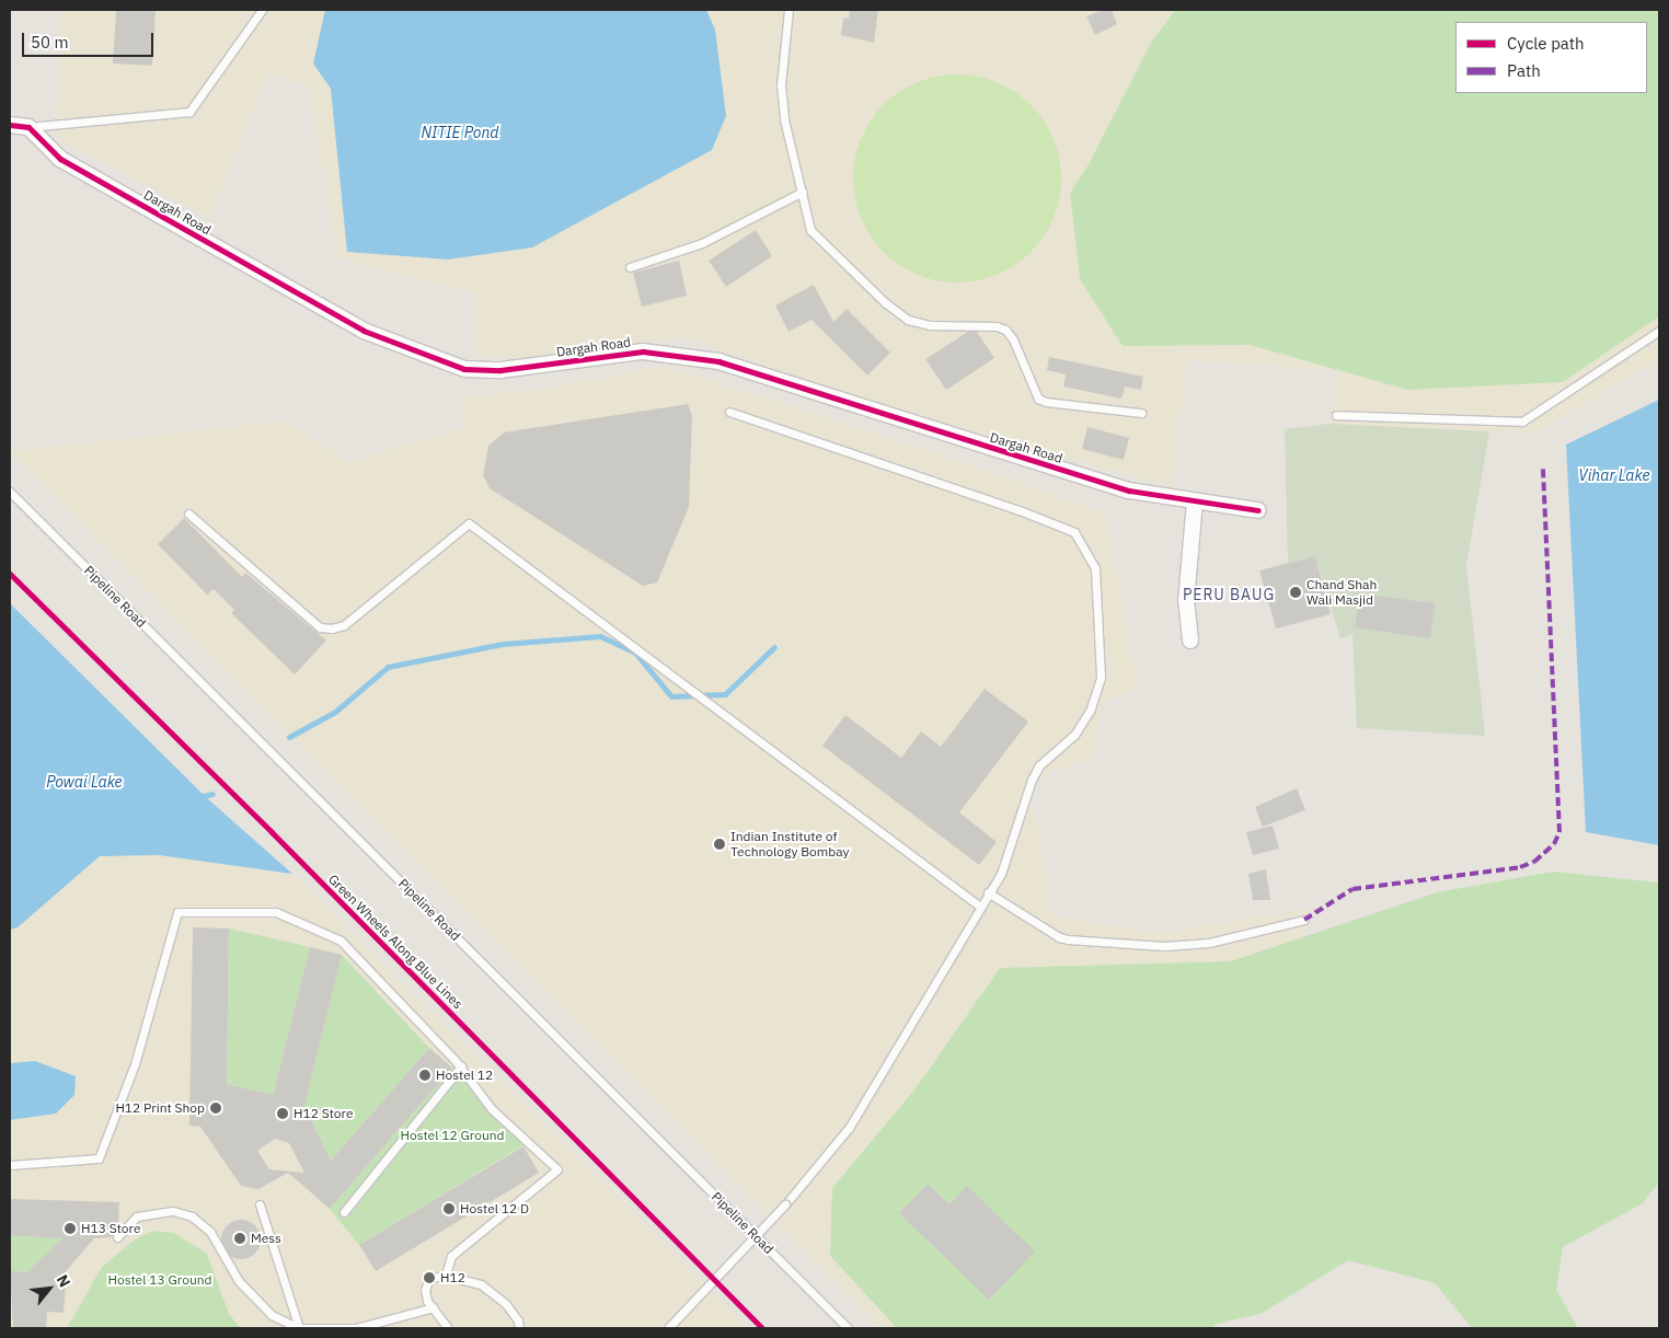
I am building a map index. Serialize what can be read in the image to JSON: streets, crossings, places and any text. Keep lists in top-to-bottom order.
{
  "streets": {
    "street": ["Dargah Road"],
    "lane": ["Pipeline Road"],
    "cycle path": ["Green Wheels Along Blue Lines"]
  },
  "districts": ["PERU BAUG"],
  "water": ["NITIE Pond", "Vihar Lake", "Powai Lake"],
  "parks": ["Hostel 12 Ground", "Hostel 13 Ground"],
  "places": [
    "Chand Shah Wali Masjid",
    "Indian Institute of Technology Bombay",
    "Hostel 12",
    "H12 Print Shop",
    "H12 Store",
    "Hostel 12 D",
    "H13 Store",
    "Mess",
    "H12"
  ],
  "legend": ["Cycle path", "Path"],
  "scale_bar": "50 m",
  "north": "top right"
}
